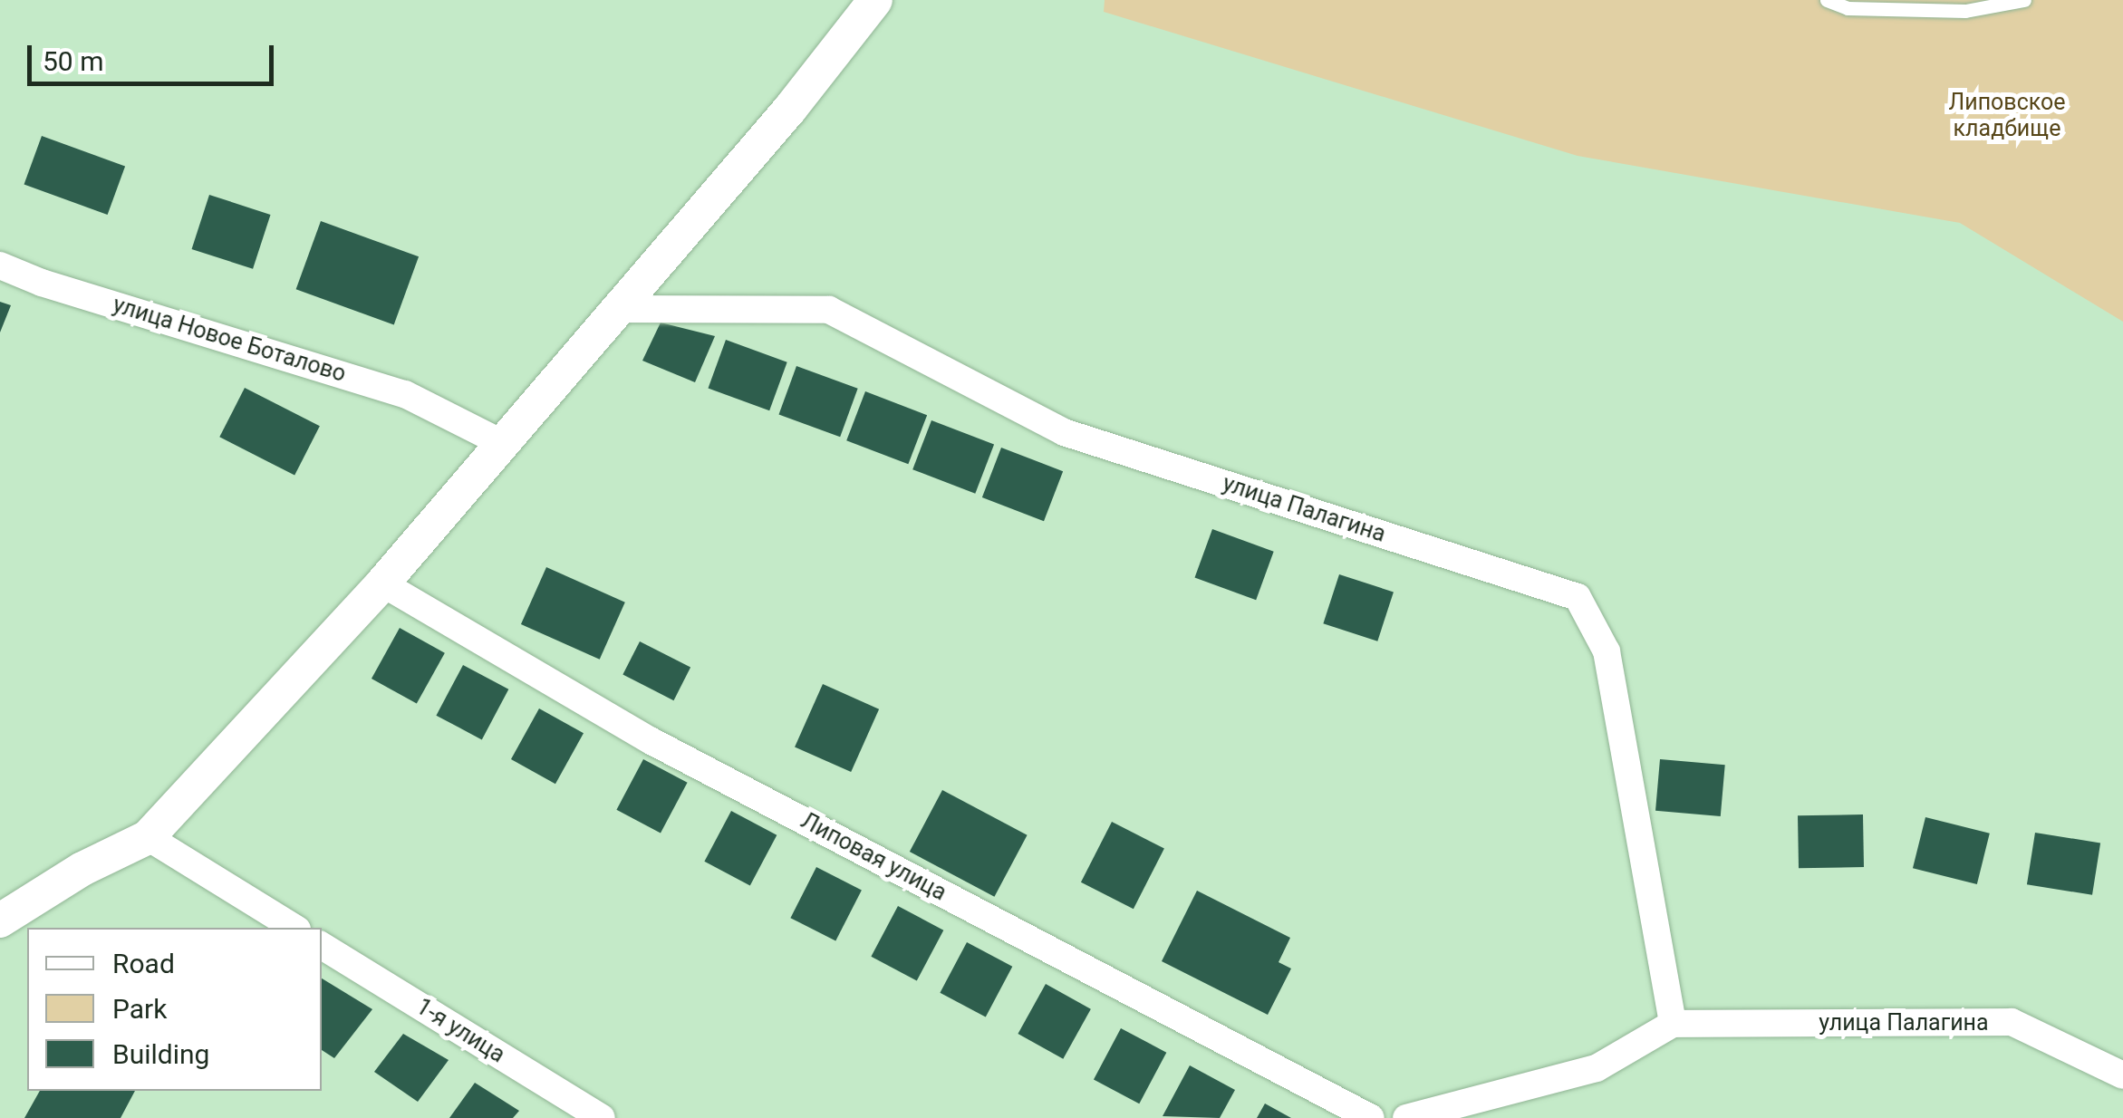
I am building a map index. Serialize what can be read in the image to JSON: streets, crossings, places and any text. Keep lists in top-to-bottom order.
{
  "streets": {
    "street": [
      "улица Новое Боталово",
      "улица Палагина",
      "Липовая улица",
      "1-я улица"
    ]
  },
  "parks": ["Липовское кладбище"],
  "legend": ["Road", "Park", "Building"],
  "scale_bar": "50 m"
}
